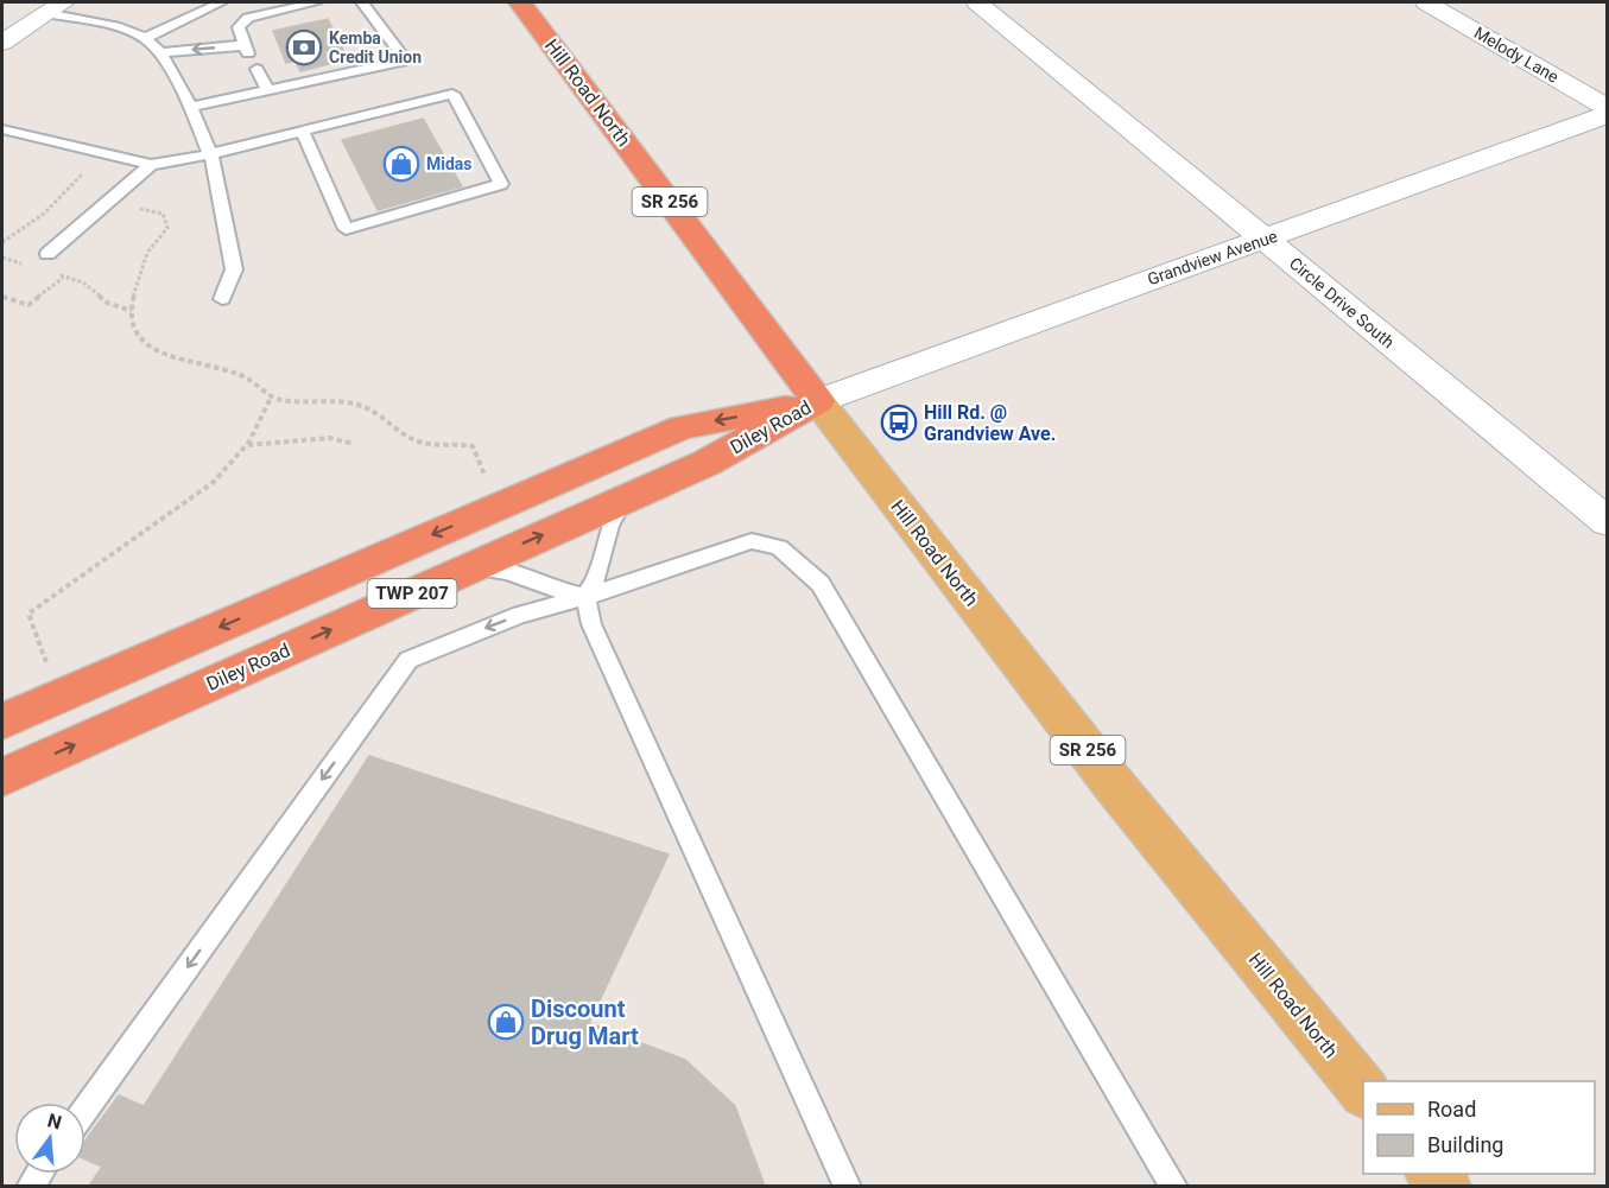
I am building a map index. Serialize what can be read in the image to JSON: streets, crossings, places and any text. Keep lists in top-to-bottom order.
{
  "streets": {
    "highway": [
      "Hill Road North",
      "SR 256",
      "Diley Road",
      "TWP 207"
    ],
    "street": ["Melody Lane", "Grandview Avenue", "Circle Drive South"]
  },
  "crossings": [
    ["Hill Road North", "Grandview Avenue"],
    ["Hill Road North", "Diley Road"],
    ["Grandview Avenue", "Circle Drive South"],
    ["Grandview Avenue", "Diley Road"]
  ],
  "places": {
    "bank": ["Kemba Credit Union"],
    "shop": ["Midas", "Discount Drug Mart"],
    "bus stop": ["Hill Rd. @ Grandview Ave."]
  },
  "legend": ["Road", "Building"],
  "north": "top"
}
